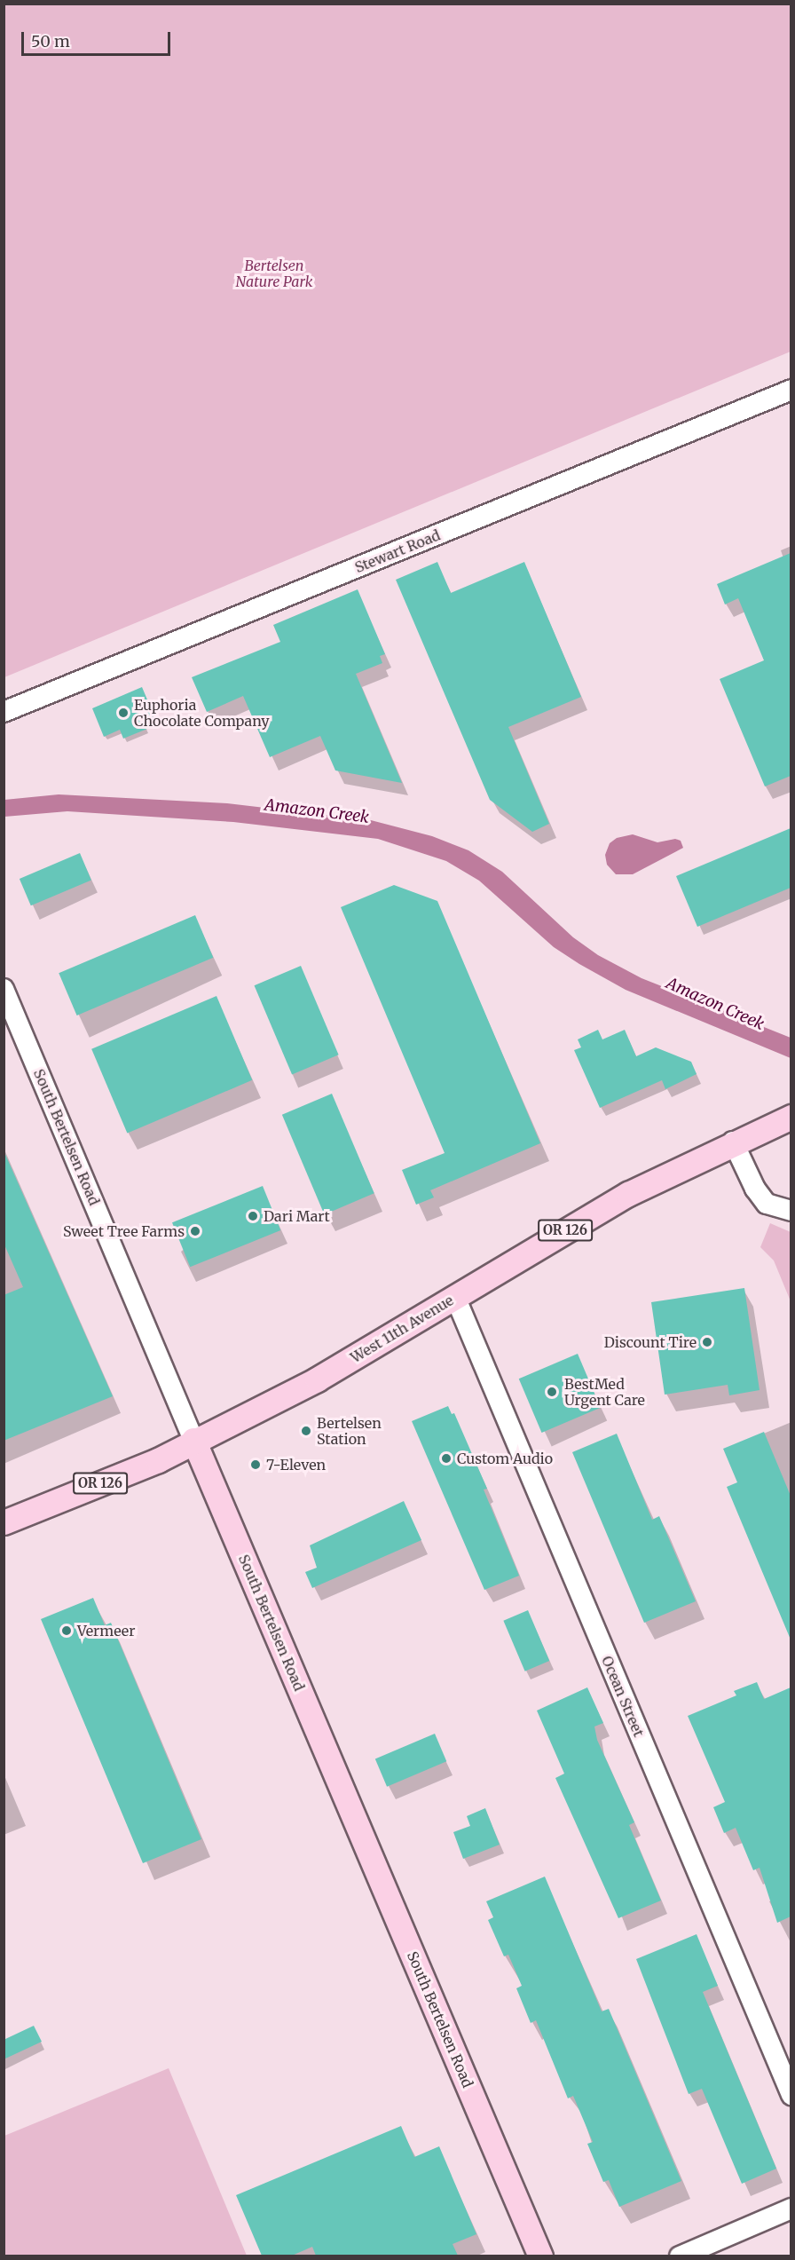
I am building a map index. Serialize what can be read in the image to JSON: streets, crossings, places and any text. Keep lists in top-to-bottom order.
{
  "streets": {
    "main road": ["South Bertelsen Road", "OR 126", "West 11th Avenue"],
    "street": ["Stewart Road", "Ocean Street"]
  },
  "crossings": [
    ["South Bertelsen Road", "West 11th Avenue"],
    ["West 11th Avenue", "Ocean Street"]
  ],
  "water": ["Amazon Creek"],
  "parks": ["Bertelsen Nature Park"],
  "places": [
    "Euphoria Chocolate Company",
    "Dari Mart",
    "Sweet Tree Farms",
    "Discount Tire",
    "BestMed Urgent Care",
    "Bertelsen Station",
    "Custom Audio",
    "7-Eleven",
    "Vermeer"
  ],
  "scale_bar": "50 m"
}
